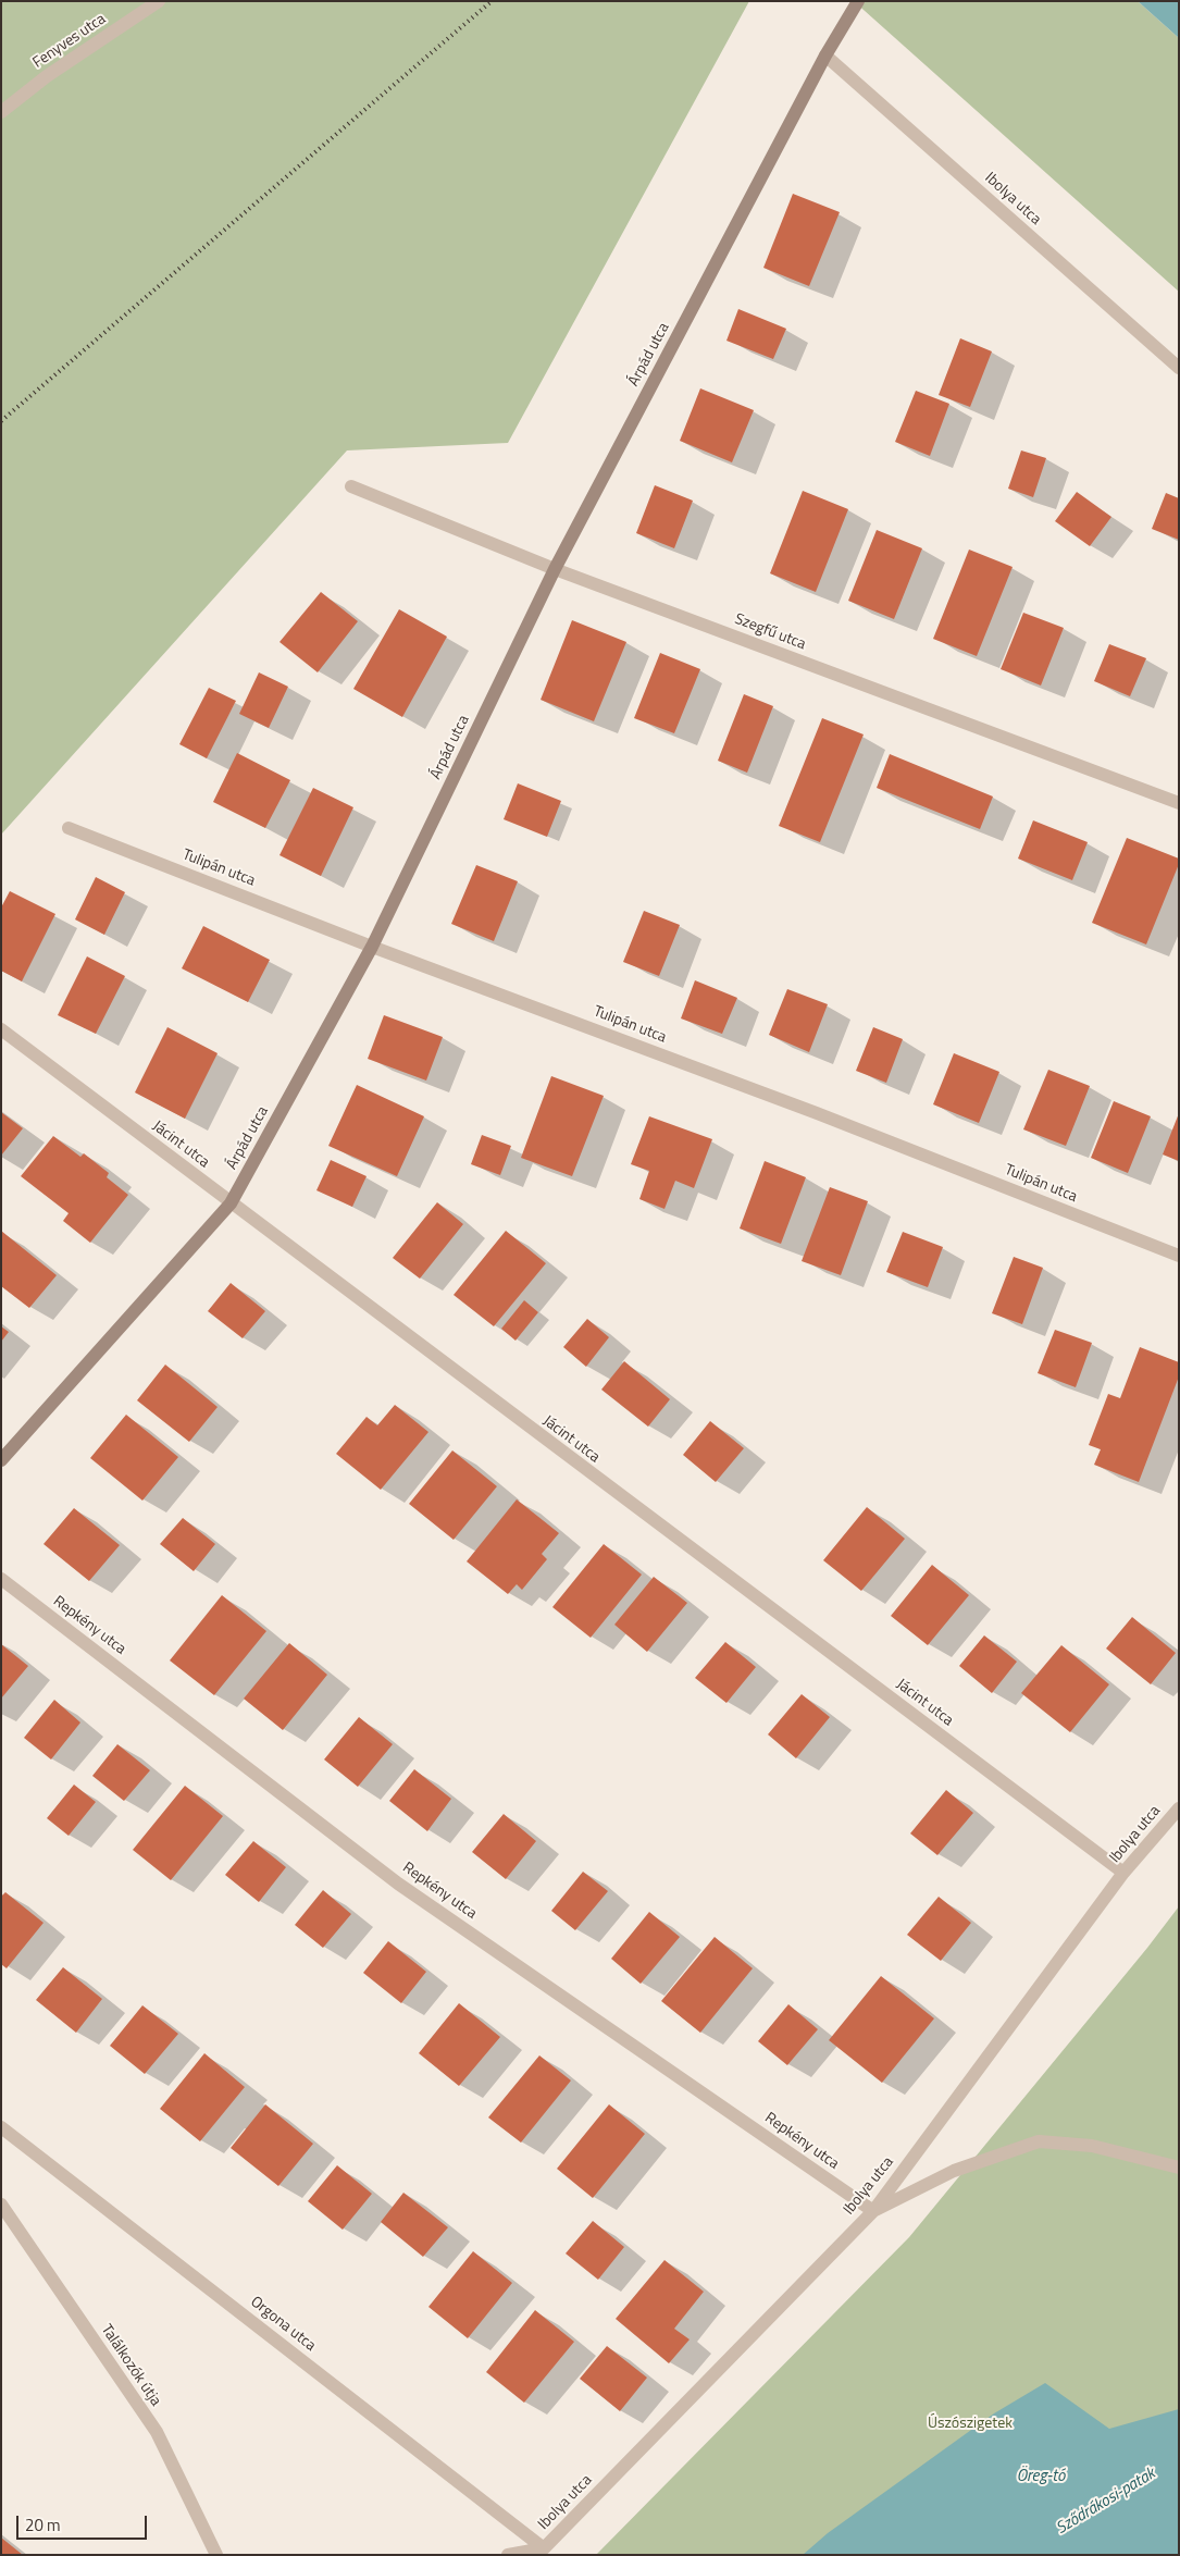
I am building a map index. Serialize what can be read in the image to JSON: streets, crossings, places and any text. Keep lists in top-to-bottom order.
{
  "streets": {
    "street": [
      "Fenyves utca",
      "Ibolya utca",
      "Árpád utca",
      "Szegfű utca",
      "Tulipán utca",
      "Jácint utca",
      "Repkény utca",
      "Orgona utca",
      "Találkozók útja"
    ]
  },
  "crossings": [
    ["Ibolya utca", "Árpád utca"],
    ["Ibolya utca", "Jácint utca"],
    ["Ibolya utca", "Repkény utca"],
    ["Ibolya utca", "Orgona utca"],
    ["Árpád utca", "Szegfű utca"],
    ["Árpád utca", "Tulipán utca"],
    ["Árpád utca", "Jácint utca"]
  ],
  "water": ["Öreg-tó", "Sződrákosi-patak"],
  "parks": ["Úszószigetek"],
  "scale_bar": "20 m"
}
